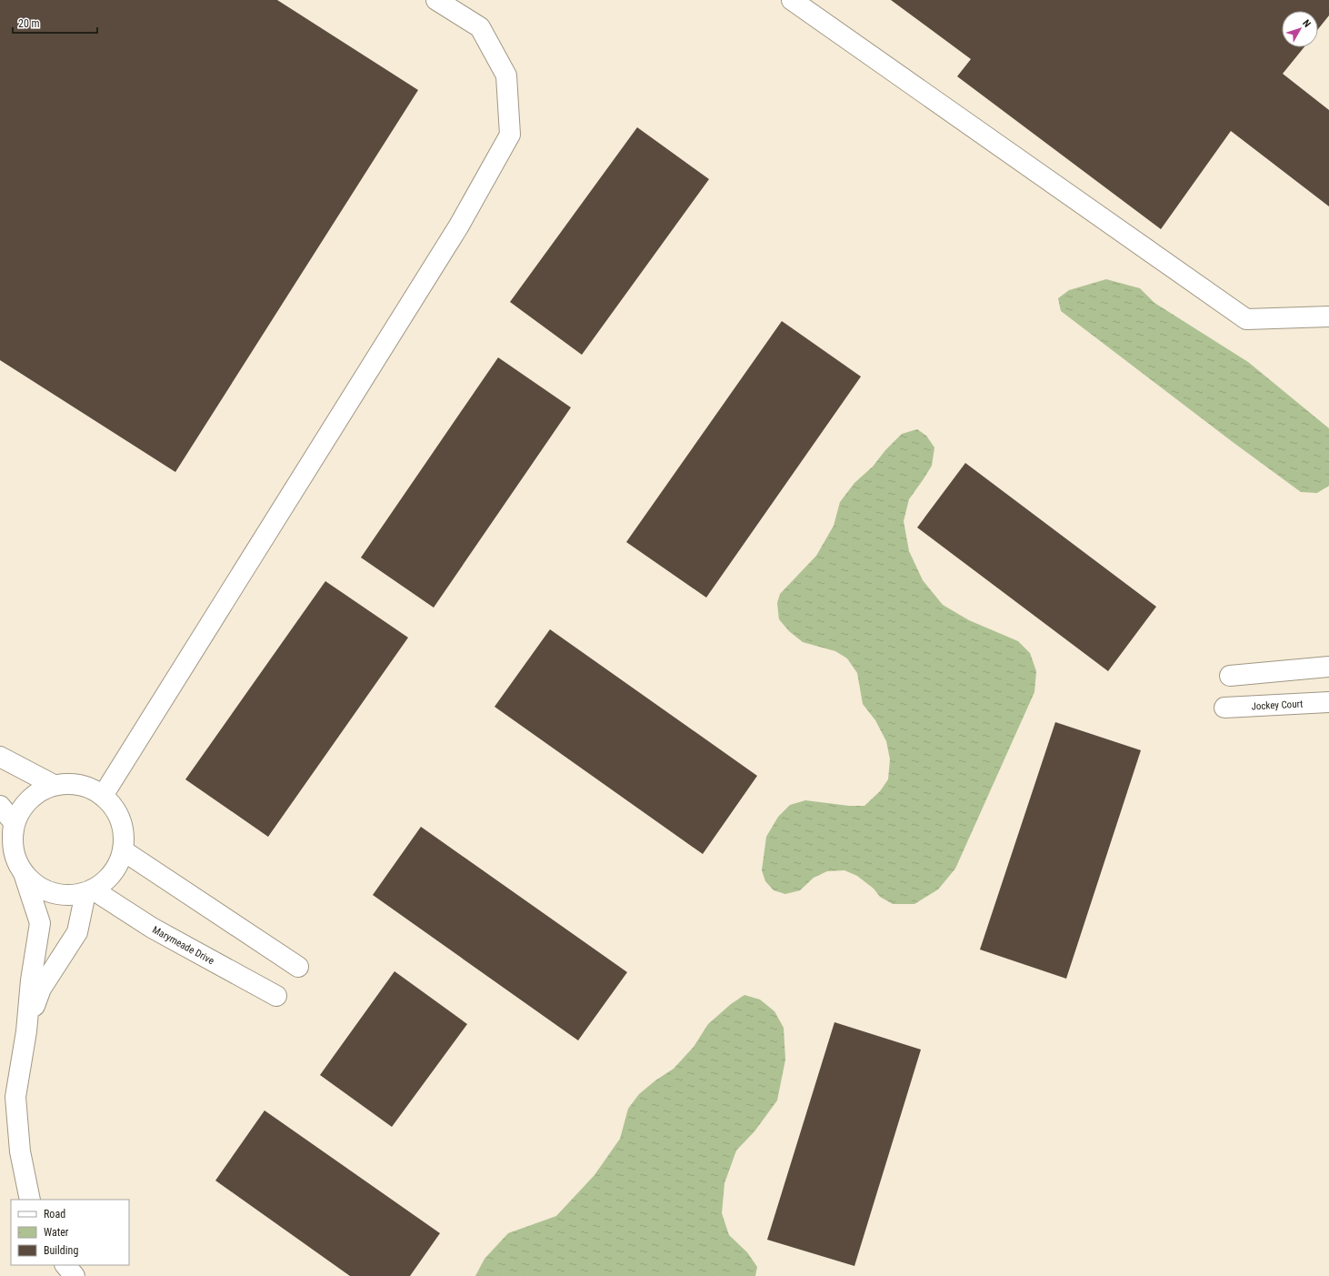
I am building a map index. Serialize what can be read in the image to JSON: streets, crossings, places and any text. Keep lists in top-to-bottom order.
{
  "streets": {
    "street": ["Jockey Court", "Marymeade Drive"]
  },
  "legend": ["Road", "Water", "Building"],
  "scale_bar": "20 m",
  "north": "top right"
}
